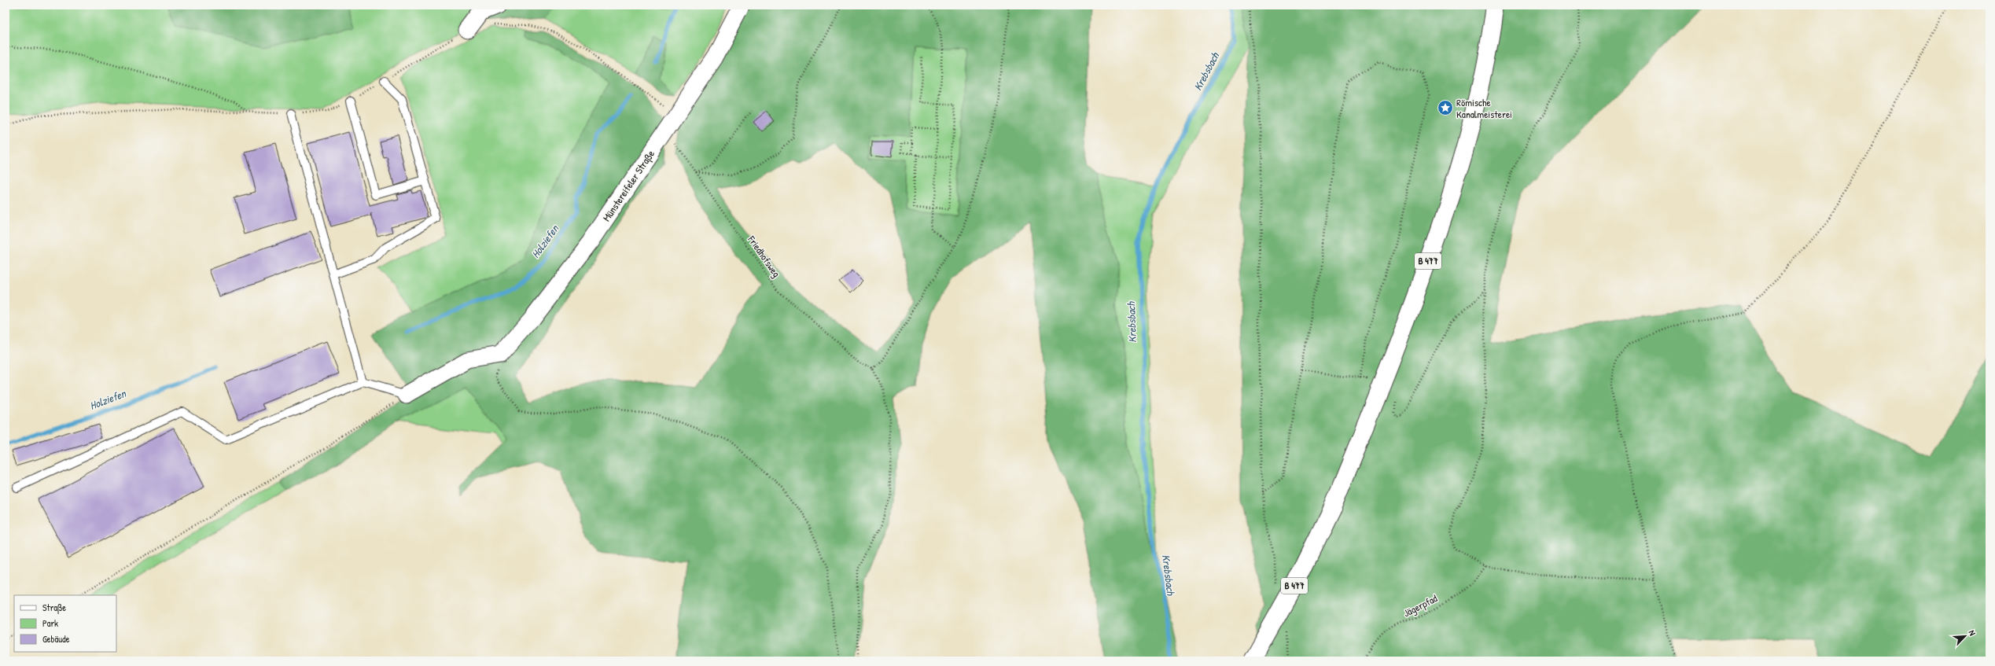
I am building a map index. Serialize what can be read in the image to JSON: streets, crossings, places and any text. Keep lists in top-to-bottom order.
{
  "streets": {
    "main road": ["B 477"],
    "street": ["Münstereifeler Straße"],
    "path": ["Friedhofsweg", "Jägerpfad"]
  },
  "crossings": [
    ["Münstereifeler Straße", "Friedhofsweg"]
  ],
  "water": ["Krebsbach", "Holziefen"],
  "places": {
    "place": ["Römische Kanalmeisterei"]
  },
  "legend": ["Straße", "Park", "Gebäude"],
  "north": "top right"
}
